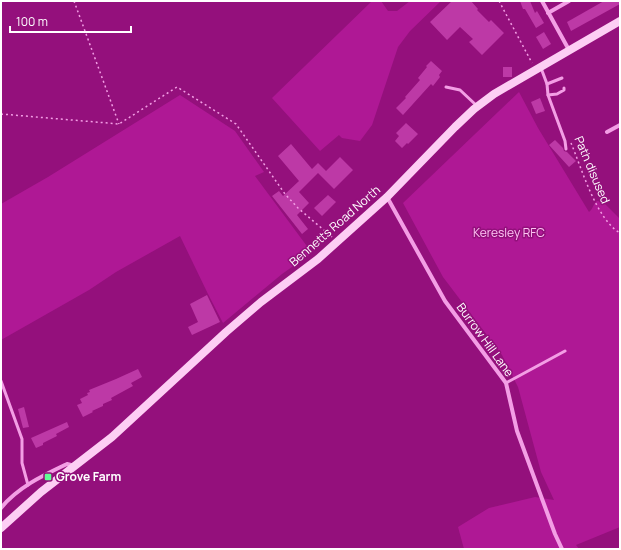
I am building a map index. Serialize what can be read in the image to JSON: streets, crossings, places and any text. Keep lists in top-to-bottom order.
{
  "streets": {
    "street": ["Bennetts Road North", "Burrow Hill Lane"],
    "path": ["Path disused"]
  },
  "crossings": [
    ["Bennetts Road North", "Burrow Hill Lane"]
  ],
  "parks": ["Keresley RFC"],
  "places": {
    "transit": ["Grove Farm"]
  },
  "scale_bar": "100 m"
}
